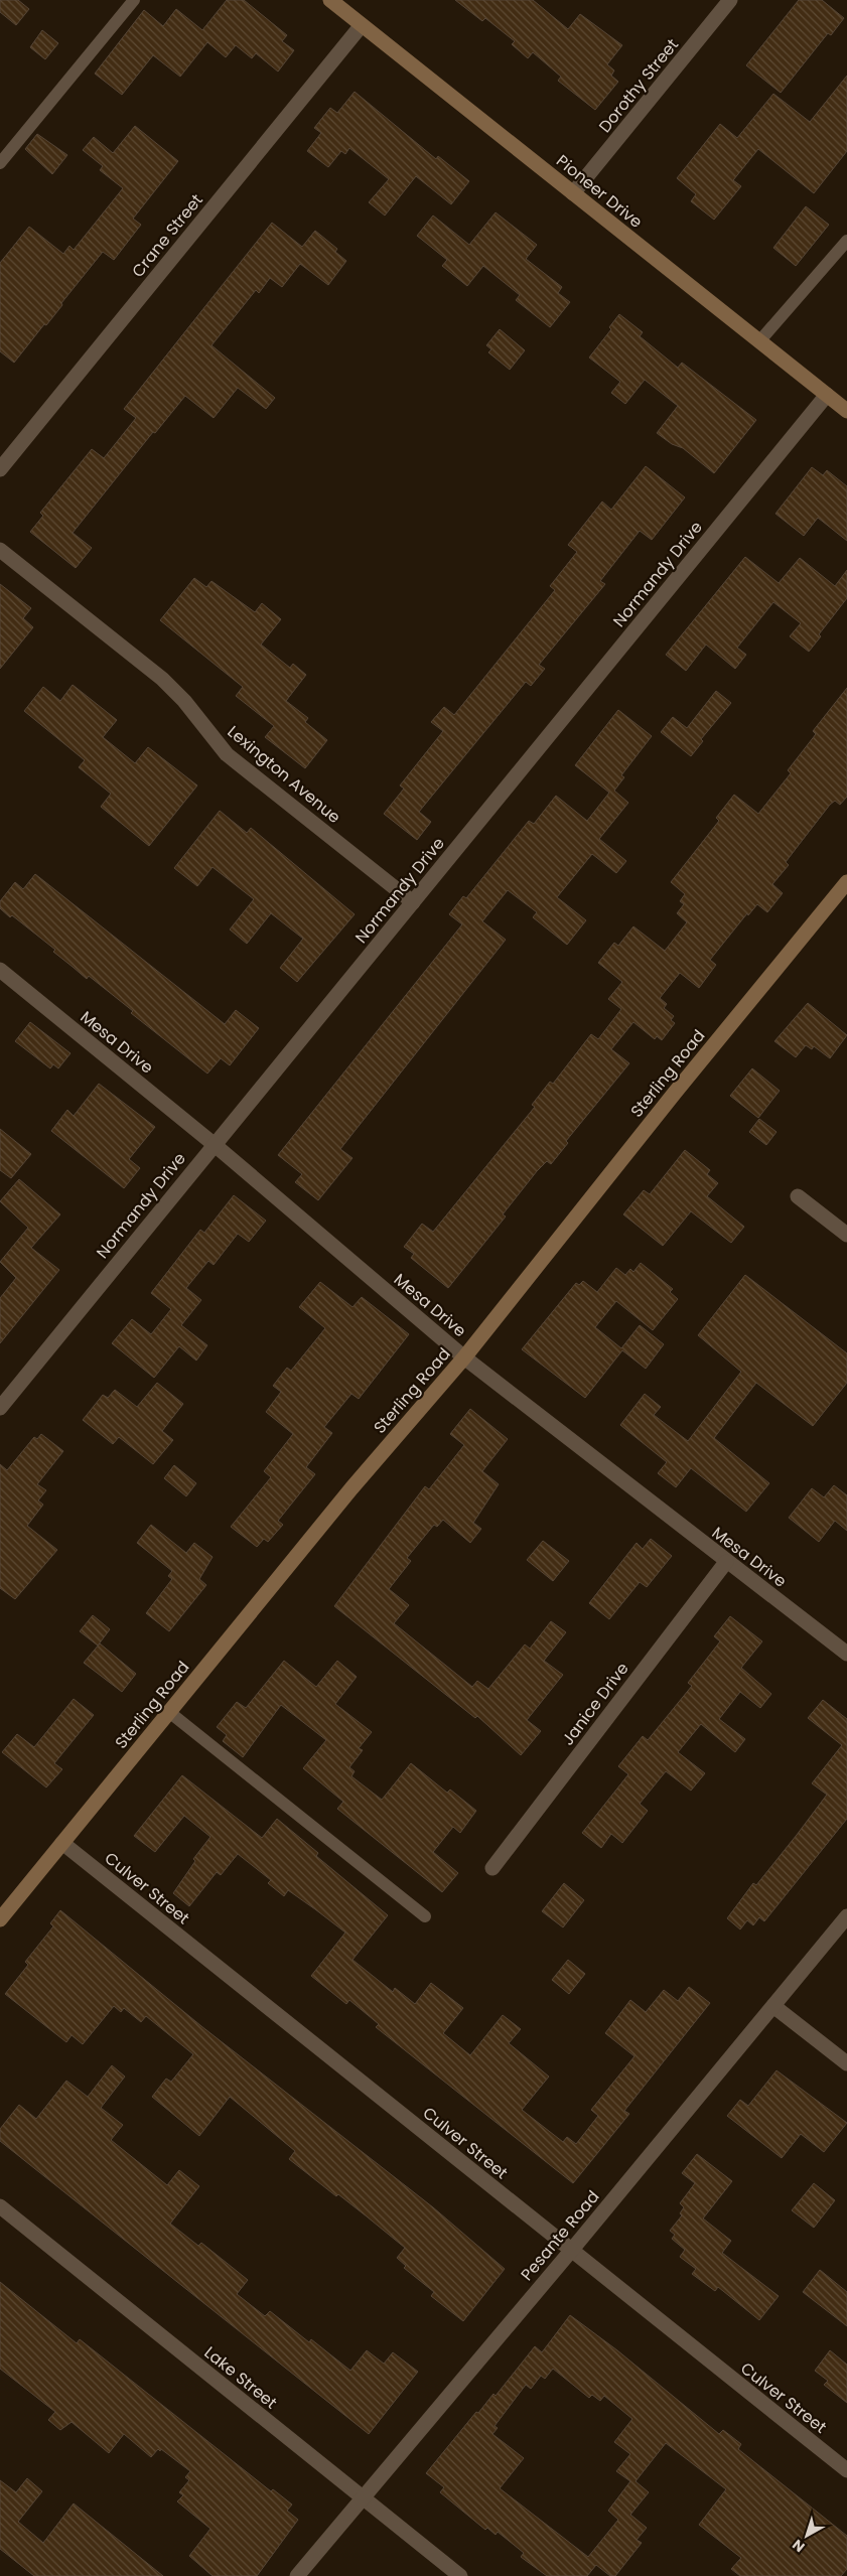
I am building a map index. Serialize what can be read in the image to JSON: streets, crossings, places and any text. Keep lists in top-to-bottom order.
{
  "streets": {
    "street": [
      "Dorothy Street",
      "Pioneer Drive",
      "Crane Street",
      "Normandy Drive",
      "Lexington Avenue",
      "Mesa Drive",
      "Sterling Road",
      "Janice Drive",
      "Culver Street",
      "Pesante Road",
      "Lake Street"
    ]
  },
  "crossings": [
    ["Dorothy Street", "Pioneer Drive"],
    ["Pioneer Drive", "Crane Street"],
    ["Pioneer Drive", "Normandy Drive"],
    ["Normandy Drive", "Lexington Avenue"],
    ["Normandy Drive", "Mesa Drive"],
    ["Mesa Drive", "Sterling Road"],
    ["Mesa Drive", "Janice Drive"],
    ["Sterling Road", "Culver Street"],
    ["Culver Street", "Pesante Road"],
    ["Pesante Road", "Lake Street"]
  ],
  "north": "bottom left"
}
